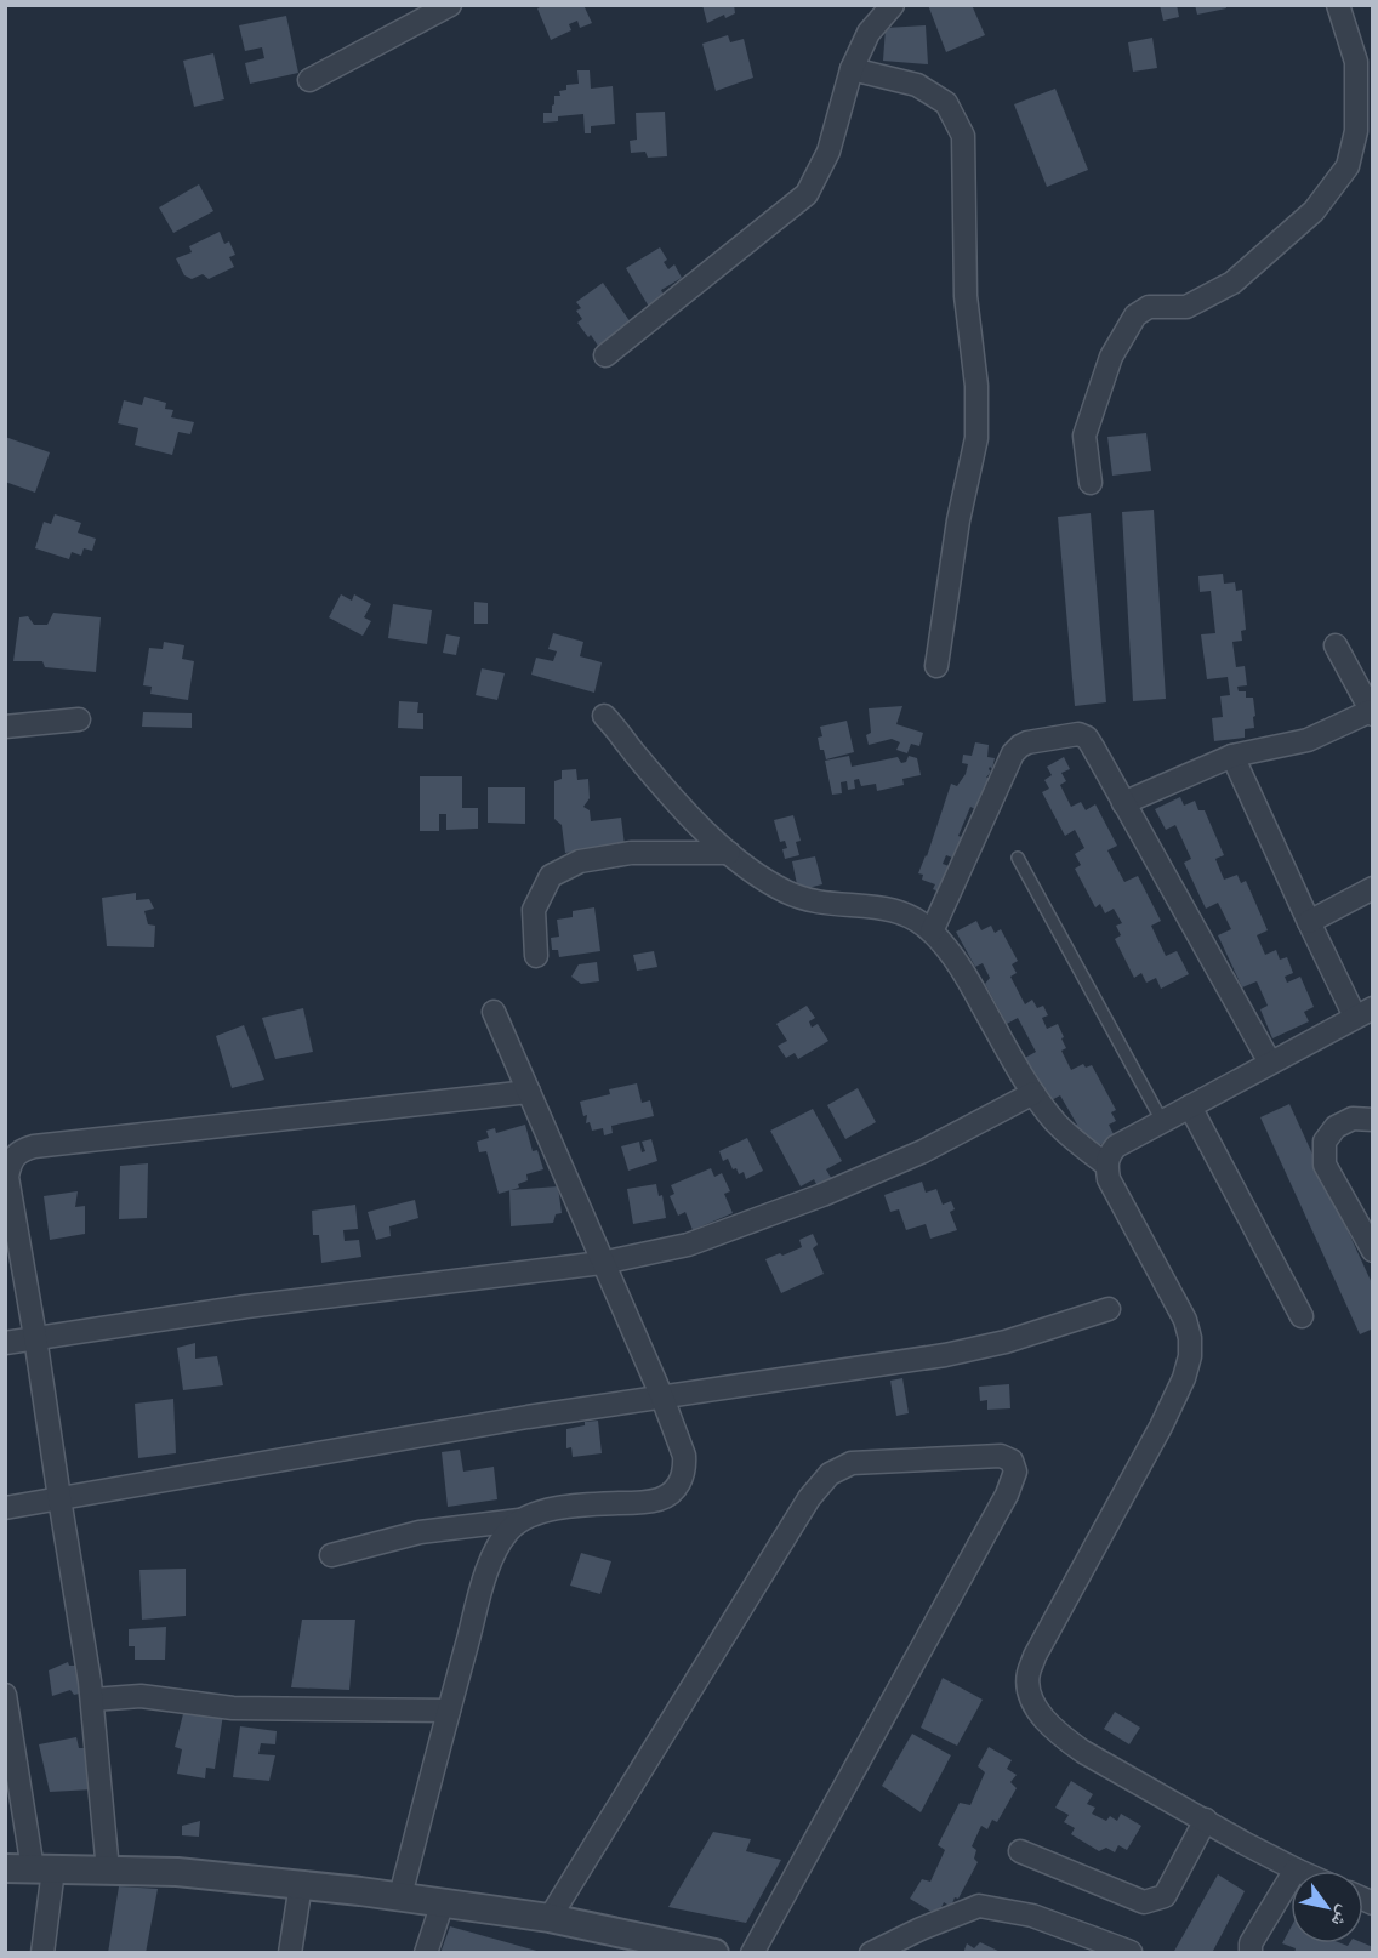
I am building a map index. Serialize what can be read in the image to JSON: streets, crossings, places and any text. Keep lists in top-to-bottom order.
{
  "north": "bottom right"
}
